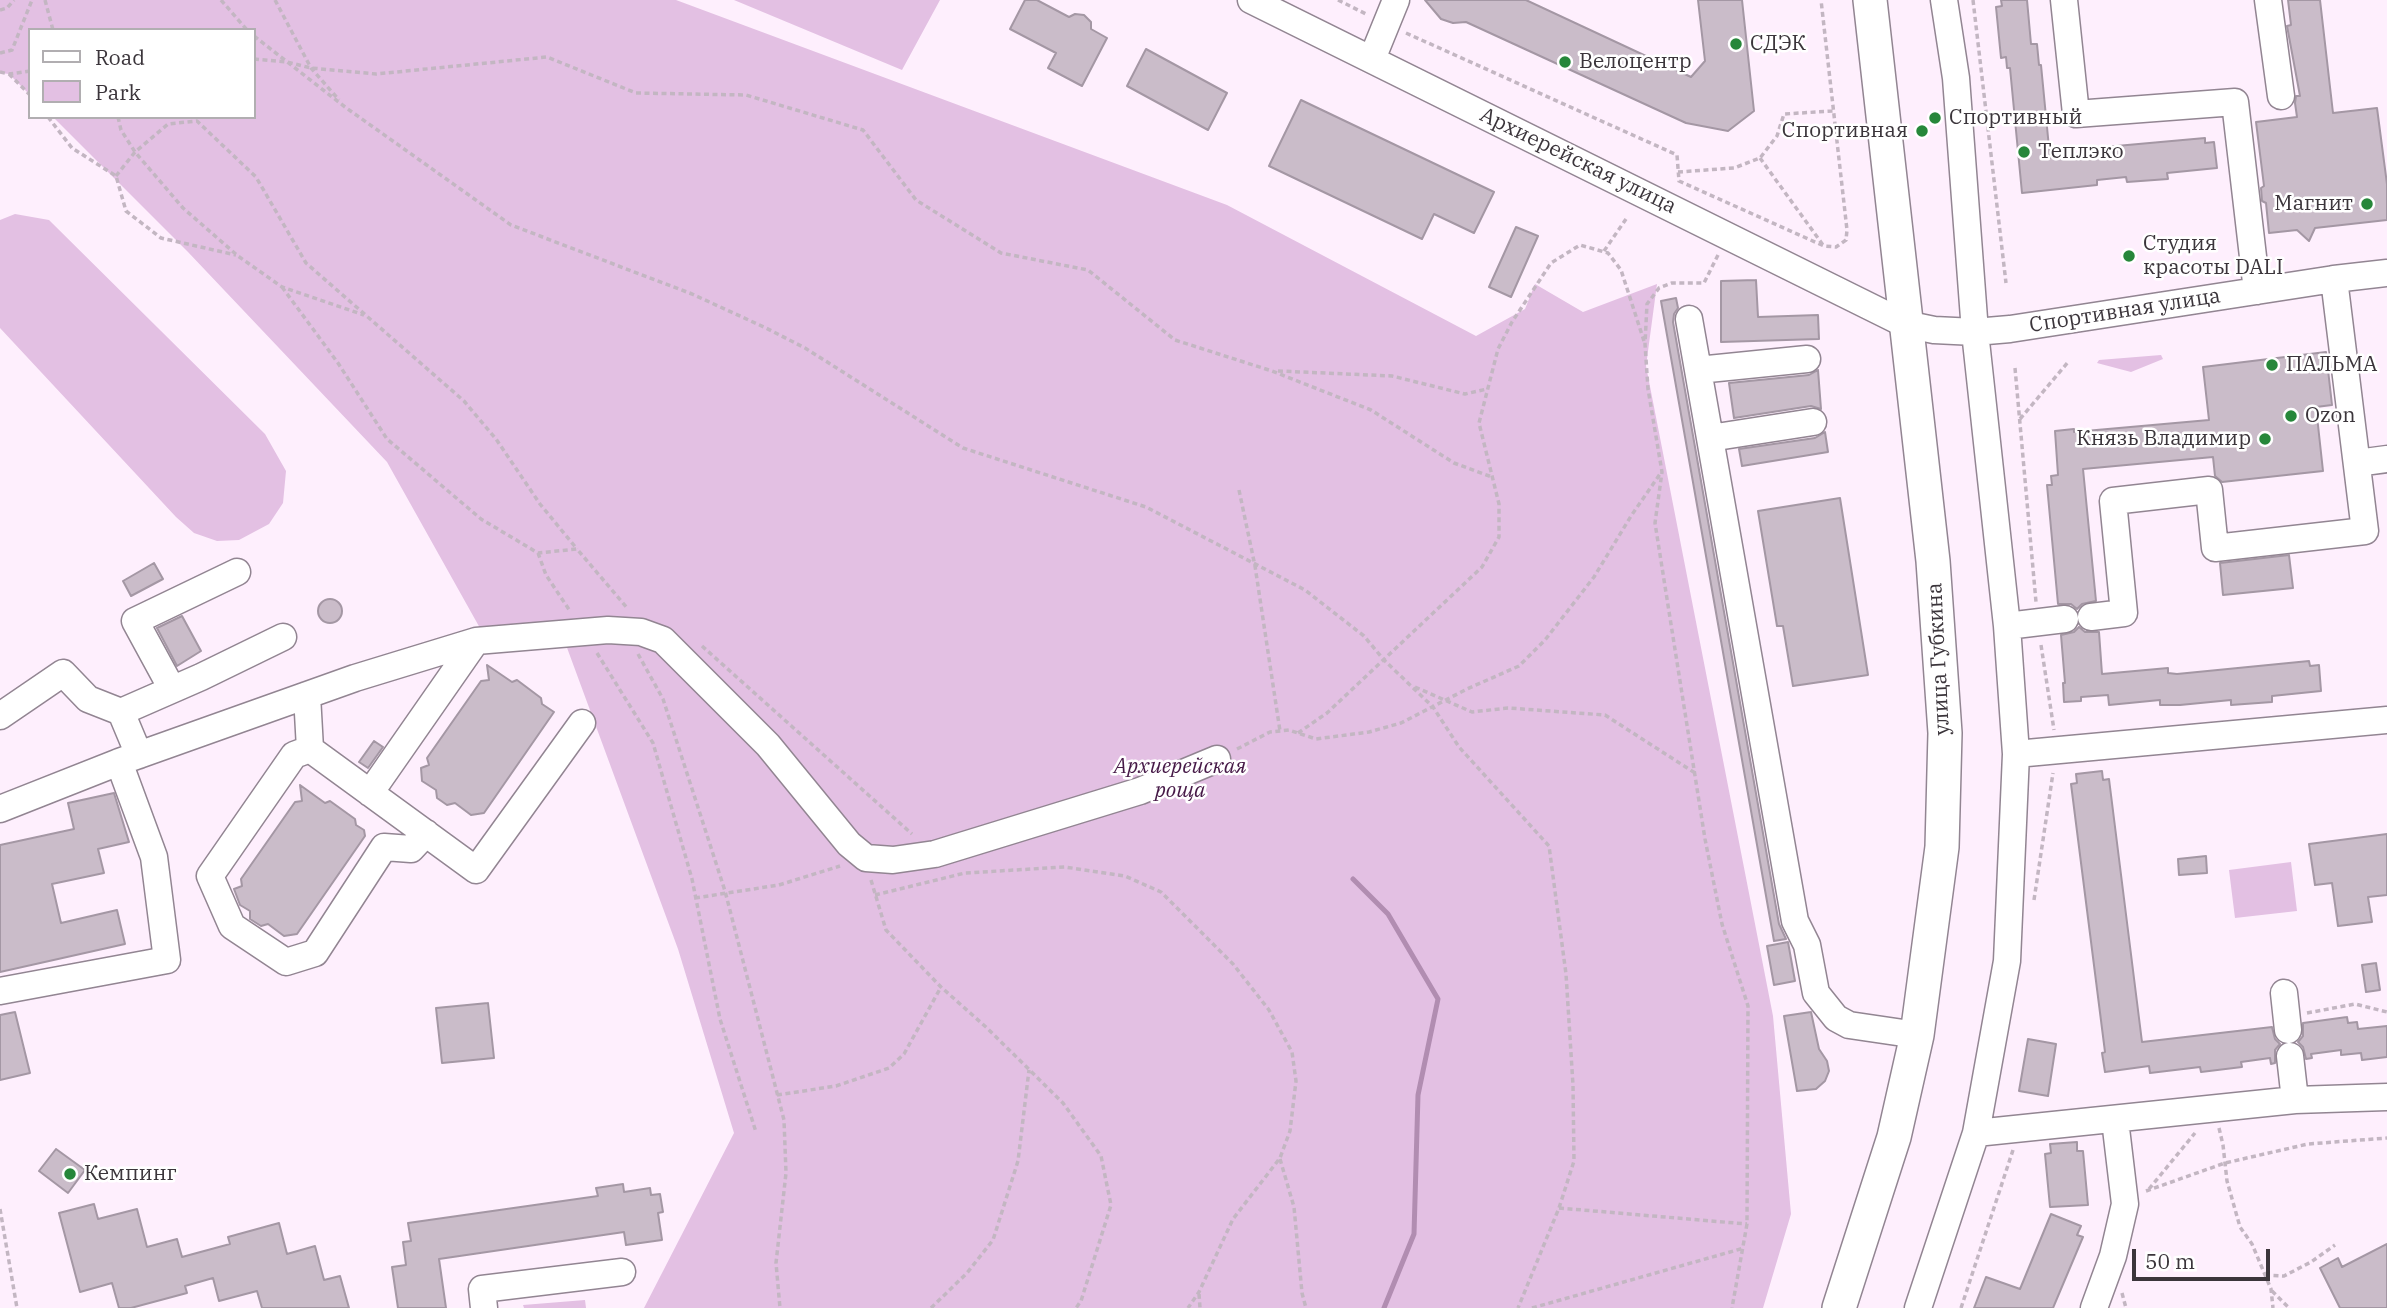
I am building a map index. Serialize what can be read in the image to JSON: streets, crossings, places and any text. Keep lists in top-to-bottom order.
{
  "streets": {
    "main road": ["улица Губкина"],
    "street": ["Архиерейская улица", "Спортивная улица"]
  },
  "crossings": [
    ["Архиерейская улица", "Спортивная улица"],
    ["Архиерейская улица", "улица Губкина"],
    ["Спортивная улица", "улица Губкина"]
  ],
  "parks": ["Архиерейская роща"],
  "places": [
    "СДЭК",
    "Велоцентр",
    "Спортивный",
    "Спортивная",
    "Теплэко",
    "Магнит",
    "Студия красоты DALI",
    "ПАЛЬМА",
    "Ozon",
    "Князь Владимир",
    "Кемпинг"
  ],
  "legend": ["Road", "Park"],
  "scale_bar": "50 m"
}
